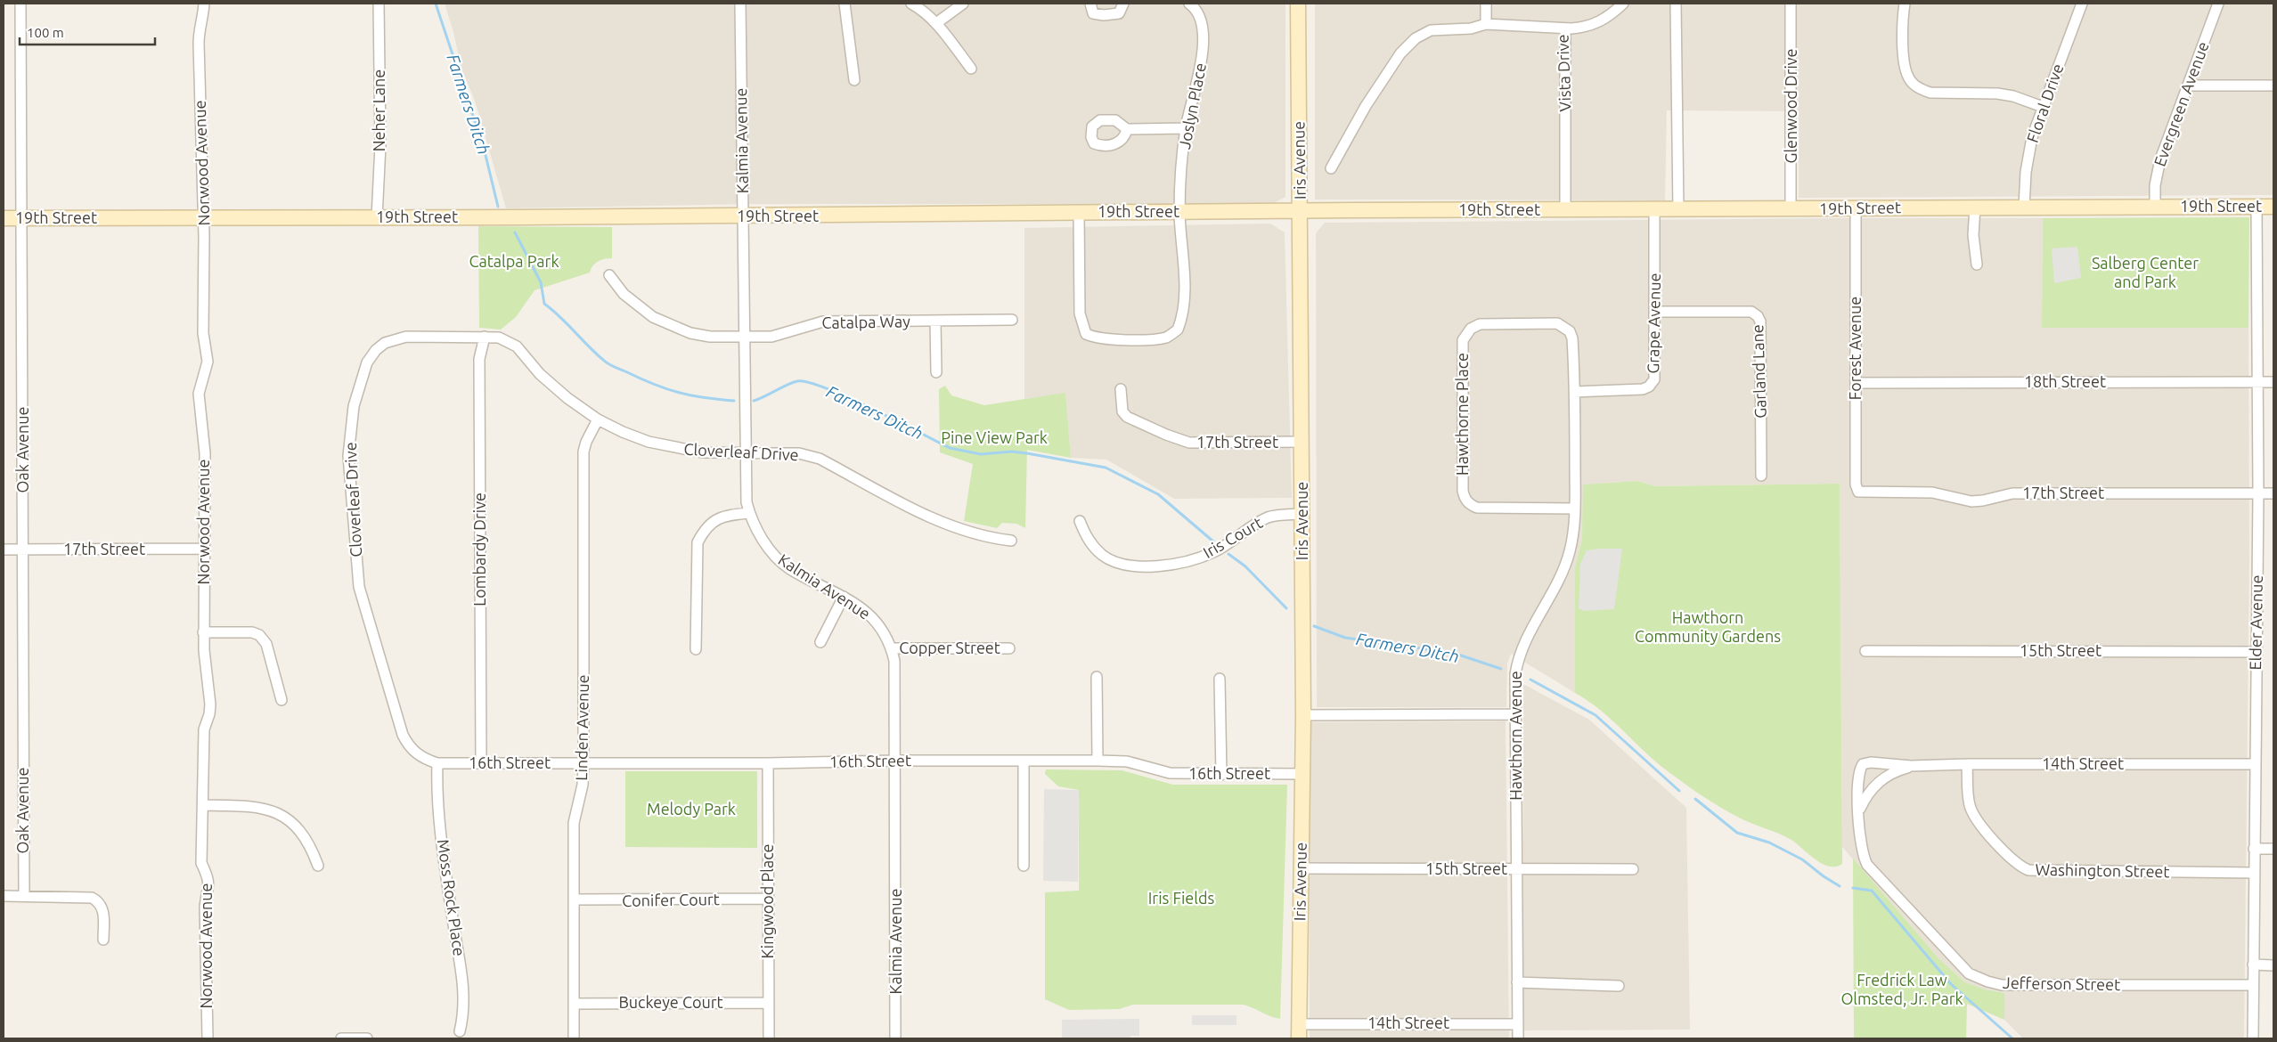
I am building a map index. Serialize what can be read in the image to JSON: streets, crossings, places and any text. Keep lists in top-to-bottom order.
{
  "streets": {
    "street": [
      "Vista Drive",
      "Floral Drive",
      "Evergreen Avenue",
      "Joslyn Place",
      "Glenwood Drive",
      "Neher Lane",
      "Kalmia Avenue",
      "Iris Avenue",
      "Norwood Avenue",
      "19th Street",
      "Catalpa Way",
      "Grape Avenue",
      "Forest Avenue",
      "Garland Lane",
      "18th Street",
      "Hawthorne Place",
      "17th Street",
      "Oak Avenue",
      "Cloverleaf Drive",
      "Iris Court",
      "Lombardy Drive",
      "Elder Avenue",
      "Copper Street",
      "15th Street",
      "Linden Avenue",
      "Hawthorn Avenue",
      "16th Street",
      "14th Street",
      "Washington Street",
      "Moss Rock Place",
      "Conifer Court",
      "Kingwood Place",
      "Jefferson Street",
      "Buckeye Court"
    ]
  },
  "crossings": [
    ["Vista Drive", "19th Street"],
    ["Floral Drive", "19th Street"],
    ["Evergreen Avenue", "19th Street"],
    ["Joslyn Place", "19th Street"],
    ["Glenwood Drive", "19th Street"],
    ["Neher Lane", "19th Street"],
    ["Kalmia Avenue", "19th Street"],
    ["Kalmia Avenue", "Catalpa Way"],
    ["Kalmia Avenue", "Cloverleaf Drive"],
    ["Kalmia Avenue", "Copper Street"],
    ["Kalmia Avenue", "16th Street"],
    ["Iris Avenue", "19th Street"],
    ["Iris Avenue", "17th Street"],
    ["Iris Avenue", "Iris Court"],
    ["Iris Avenue", "15th Street"],
    ["Iris Avenue", "16th Street"],
    ["Iris Avenue", "14th Street"],
    ["Norwood Avenue", "19th Street"],
    ["Norwood Avenue", "17th Street"],
    ["19th Street", "Grape Avenue"],
    ["19th Street", "Forest Avenue"],
    ["19th Street", "Oak Avenue"],
    ["19th Street", "Elder Avenue"],
    ["Grape Avenue", "Garland Lane"],
    ["Grape Avenue", "Hawthorne Place"],
    ["Grape Avenue", "Hawthorn Avenue"],
    ["Forest Avenue", "18th Street"],
    ["Forest Avenue", "17th Street"],
    ["18th Street", "Elder Avenue"],
    ["Hawthorne Place", "Hawthorn Avenue"],
    ["17th Street", "Oak Avenue"],
    ["17th Street", "Elder Avenue"],
    ["Cloverleaf Drive", "Lombardy Drive"],
    ["Cloverleaf Drive", "Linden Avenue"],
    ["Cloverleaf Drive", "16th Street"],
    ["Cloverleaf Drive", "Moss Rock Place"],
    ["Lombardy Drive", "16th Street"],
    ["Elder Avenue", "15th Street"],
    ["Elder Avenue", "14th Street"],
    ["Elder Avenue", "Washington Street"],
    ["Elder Avenue", "Jefferson Street"],
    ["15th Street", "Hawthorn Avenue"],
    ["Linden Avenue", "16th Street"],
    ["Linden Avenue", "Conifer Court"],
    ["Linden Avenue", "Buckeye Court"],
    ["Hawthorn Avenue", "14th Street"],
    ["16th Street", "Moss Rock Place"],
    ["16th Street", "Kingwood Place"],
    ["14th Street", "Washington Street"],
    ["14th Street", "Jefferson Street"],
    ["Conifer Court", "Kingwood Place"],
    ["Kingwood Place", "Buckeye Court"]
  ],
  "water": ["Farmers Ditch"],
  "parks": [
    "Catalpa Park",
    "Salberg Center and Park",
    "Pine View Park",
    "Hawthorn Community Gardens",
    "Melody Park",
    "Iris Fields",
    "Fredrick Law Olmsted, Jr. Park"
  ],
  "scale_bar": "100 m"
}
